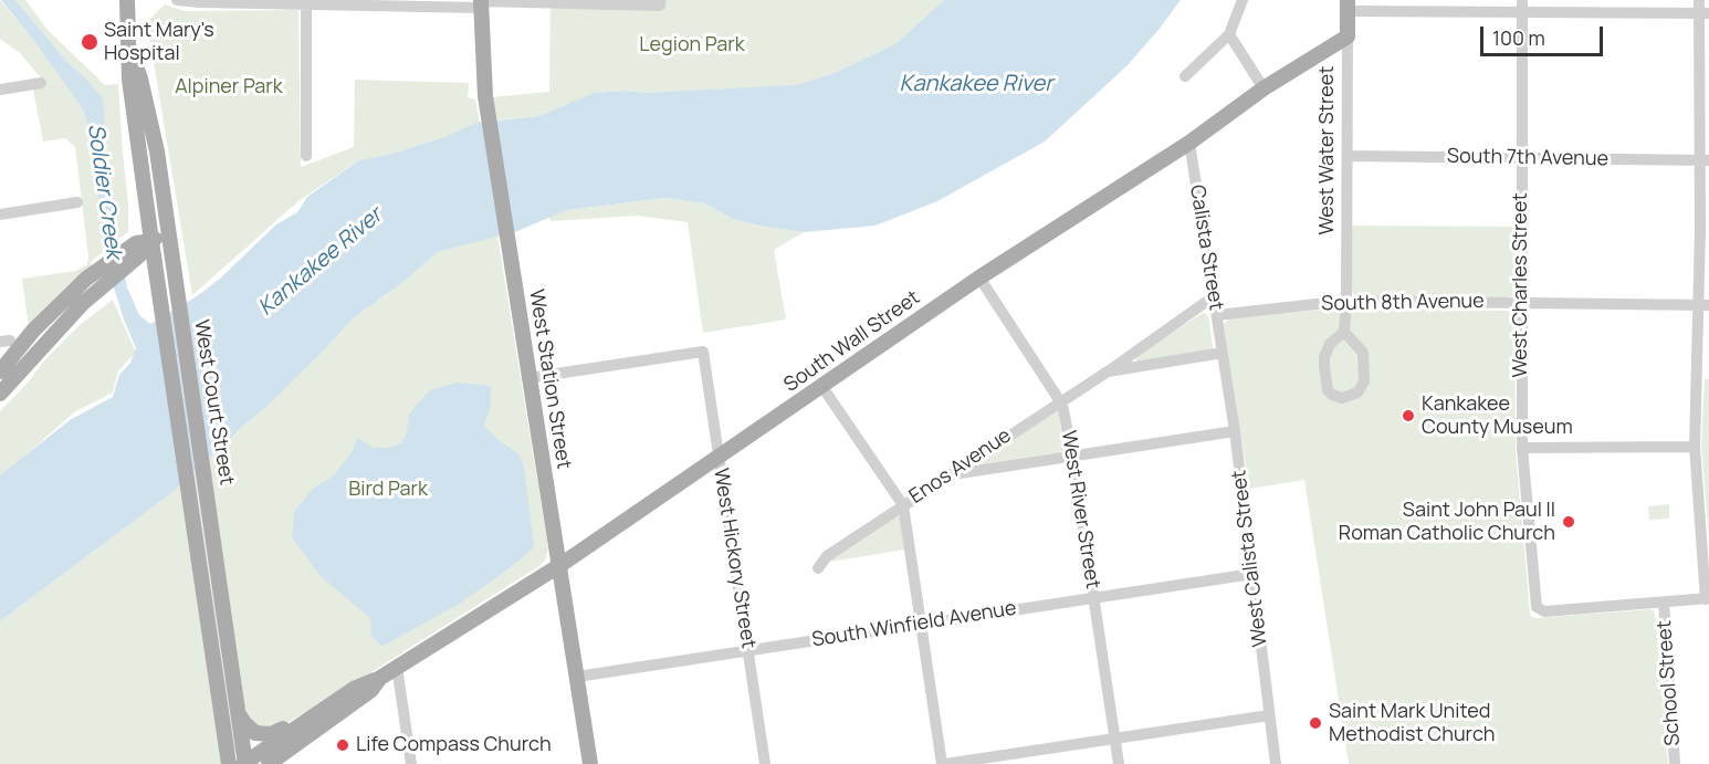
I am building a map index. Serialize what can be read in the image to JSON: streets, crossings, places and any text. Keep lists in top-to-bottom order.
{
  "streets": {
    "main road": [
      "West Water Street",
      "South Wall Street",
      "West Station Street",
      "West Court Street"
    ],
    "street": [
      "South 7th Avenue",
      "Calista Street",
      "West Charles Street",
      "South 8th Avenue",
      "Enos Avenue",
      "West River Street",
      "West Hickory Street",
      "West Calista Street",
      "South Winfield Avenue",
      "School Street"
    ]
  },
  "crossings": [
    ["West Water Street", "South 7th Avenue"],
    ["West Water Street", "South 8th Avenue"],
    ["West Water Street", "South Wall Street"],
    ["South 7th Avenue", "West Charles Street"],
    ["Calista Street", "South 8th Avenue"],
    ["Calista Street", "South Wall Street"],
    ["Calista Street", "Enos Avenue"],
    ["Calista Street", "West Calista Street"],
    ["West Charles Street", "South 8th Avenue"],
    ["West Charles Street", "School Street"],
    ["South Wall Street", "West Station Street"],
    ["South Wall Street", "West Court Street"],
    ["South Wall Street", "West River Street"],
    ["South Wall Street", "West Hickory Street"],
    ["West Station Street", "West Hickory Street"],
    ["West Station Street", "South Winfield Avenue"],
    ["Enos Avenue", "West River Street"],
    ["Enos Avenue", "West Calista Street"],
    ["West River Street", "South Winfield Avenue"],
    ["West Hickory Street", "South Winfield Avenue"],
    ["West Calista Street", "South Winfield Avenue"]
  ],
  "water": ["Kankakee River", "Soldier Creek"],
  "parks": ["Legion Park", "Alpiner Park", "Bird Park"],
  "places": [
    "Saint Mary's Hospital",
    "Kankakee County Museum",
    "Saint John Paul II Roman Catholic Church",
    "Saint Mark United Methodist Church",
    "Life Compass Church"
  ],
  "scale_bar": "100 m"
}
